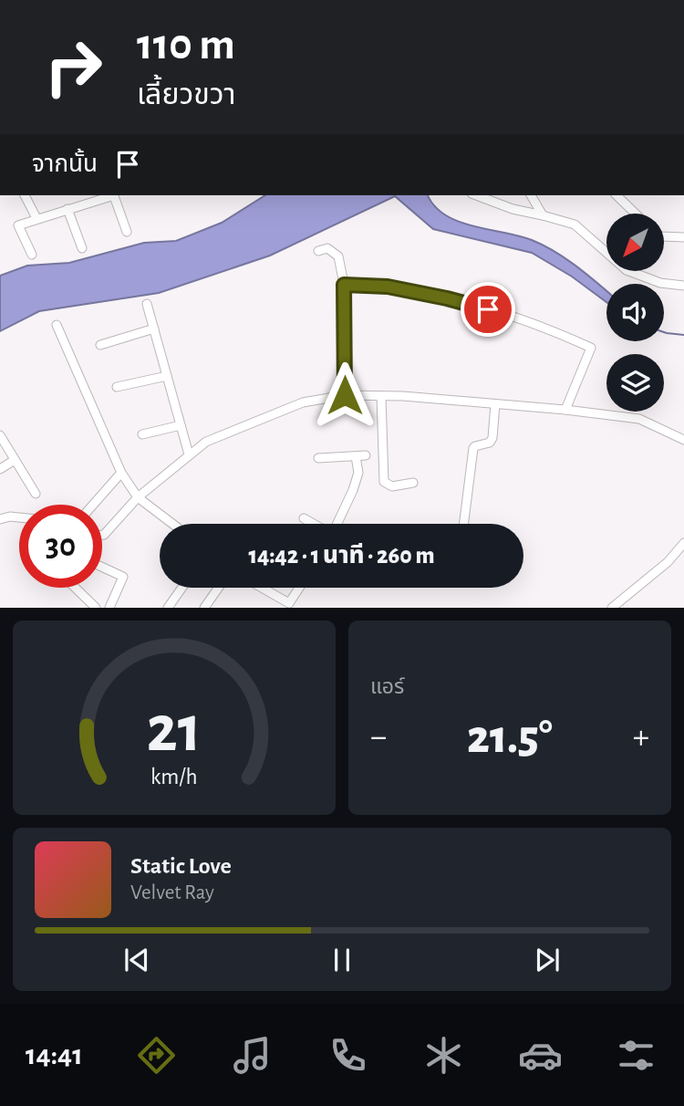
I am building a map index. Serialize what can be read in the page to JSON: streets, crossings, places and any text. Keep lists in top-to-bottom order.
{
  "north": "bottom left",
  "page": {
    "turn": ["110 m", "เลี้ยวขวา"],
    "then": "จากนั้น",
    "limit": "30",
    "trip": "14:42 · 1 นาที · 260 m",
    "tile": "แอร์",
    "heat": ["−", "21.5°", "+"],
    "song": ["Static Love", "Velvet Ray"],
    "tabs": "14:41",
    "gauge": ["21", "km/h"]
  }
}
